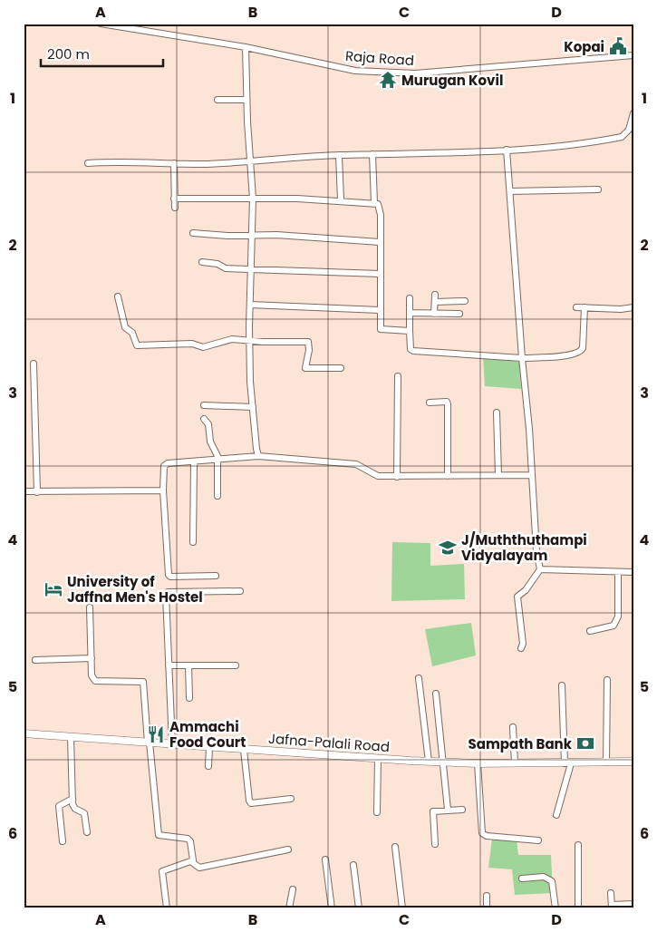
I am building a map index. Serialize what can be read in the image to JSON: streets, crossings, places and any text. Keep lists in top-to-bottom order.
{
  "streets": {
    "main road": ["Jafna-Palali Road"],
    "street": ["Raja Road"]
  },
  "places": {
    "public building": ["Kopai"],
    "temple": ["Murugan Kovil"],
    "school or university": ["J/Muththuthampi Vidyalayam"],
    "hotel": ["University of Jaffna Men's Hostel"],
    "restaurant": ["Ammachi Food Court"],
    "bank": ["Sampath Bank"]
  },
  "scale_bar": "200 m",
  "grid": {
    "columns": [
      "A",
      "B",
      "C",
      "D"
    ],
    "rows": [
      "1",
      "2",
      "3",
      "4",
      "5",
      "6"
    ]
  }
}
